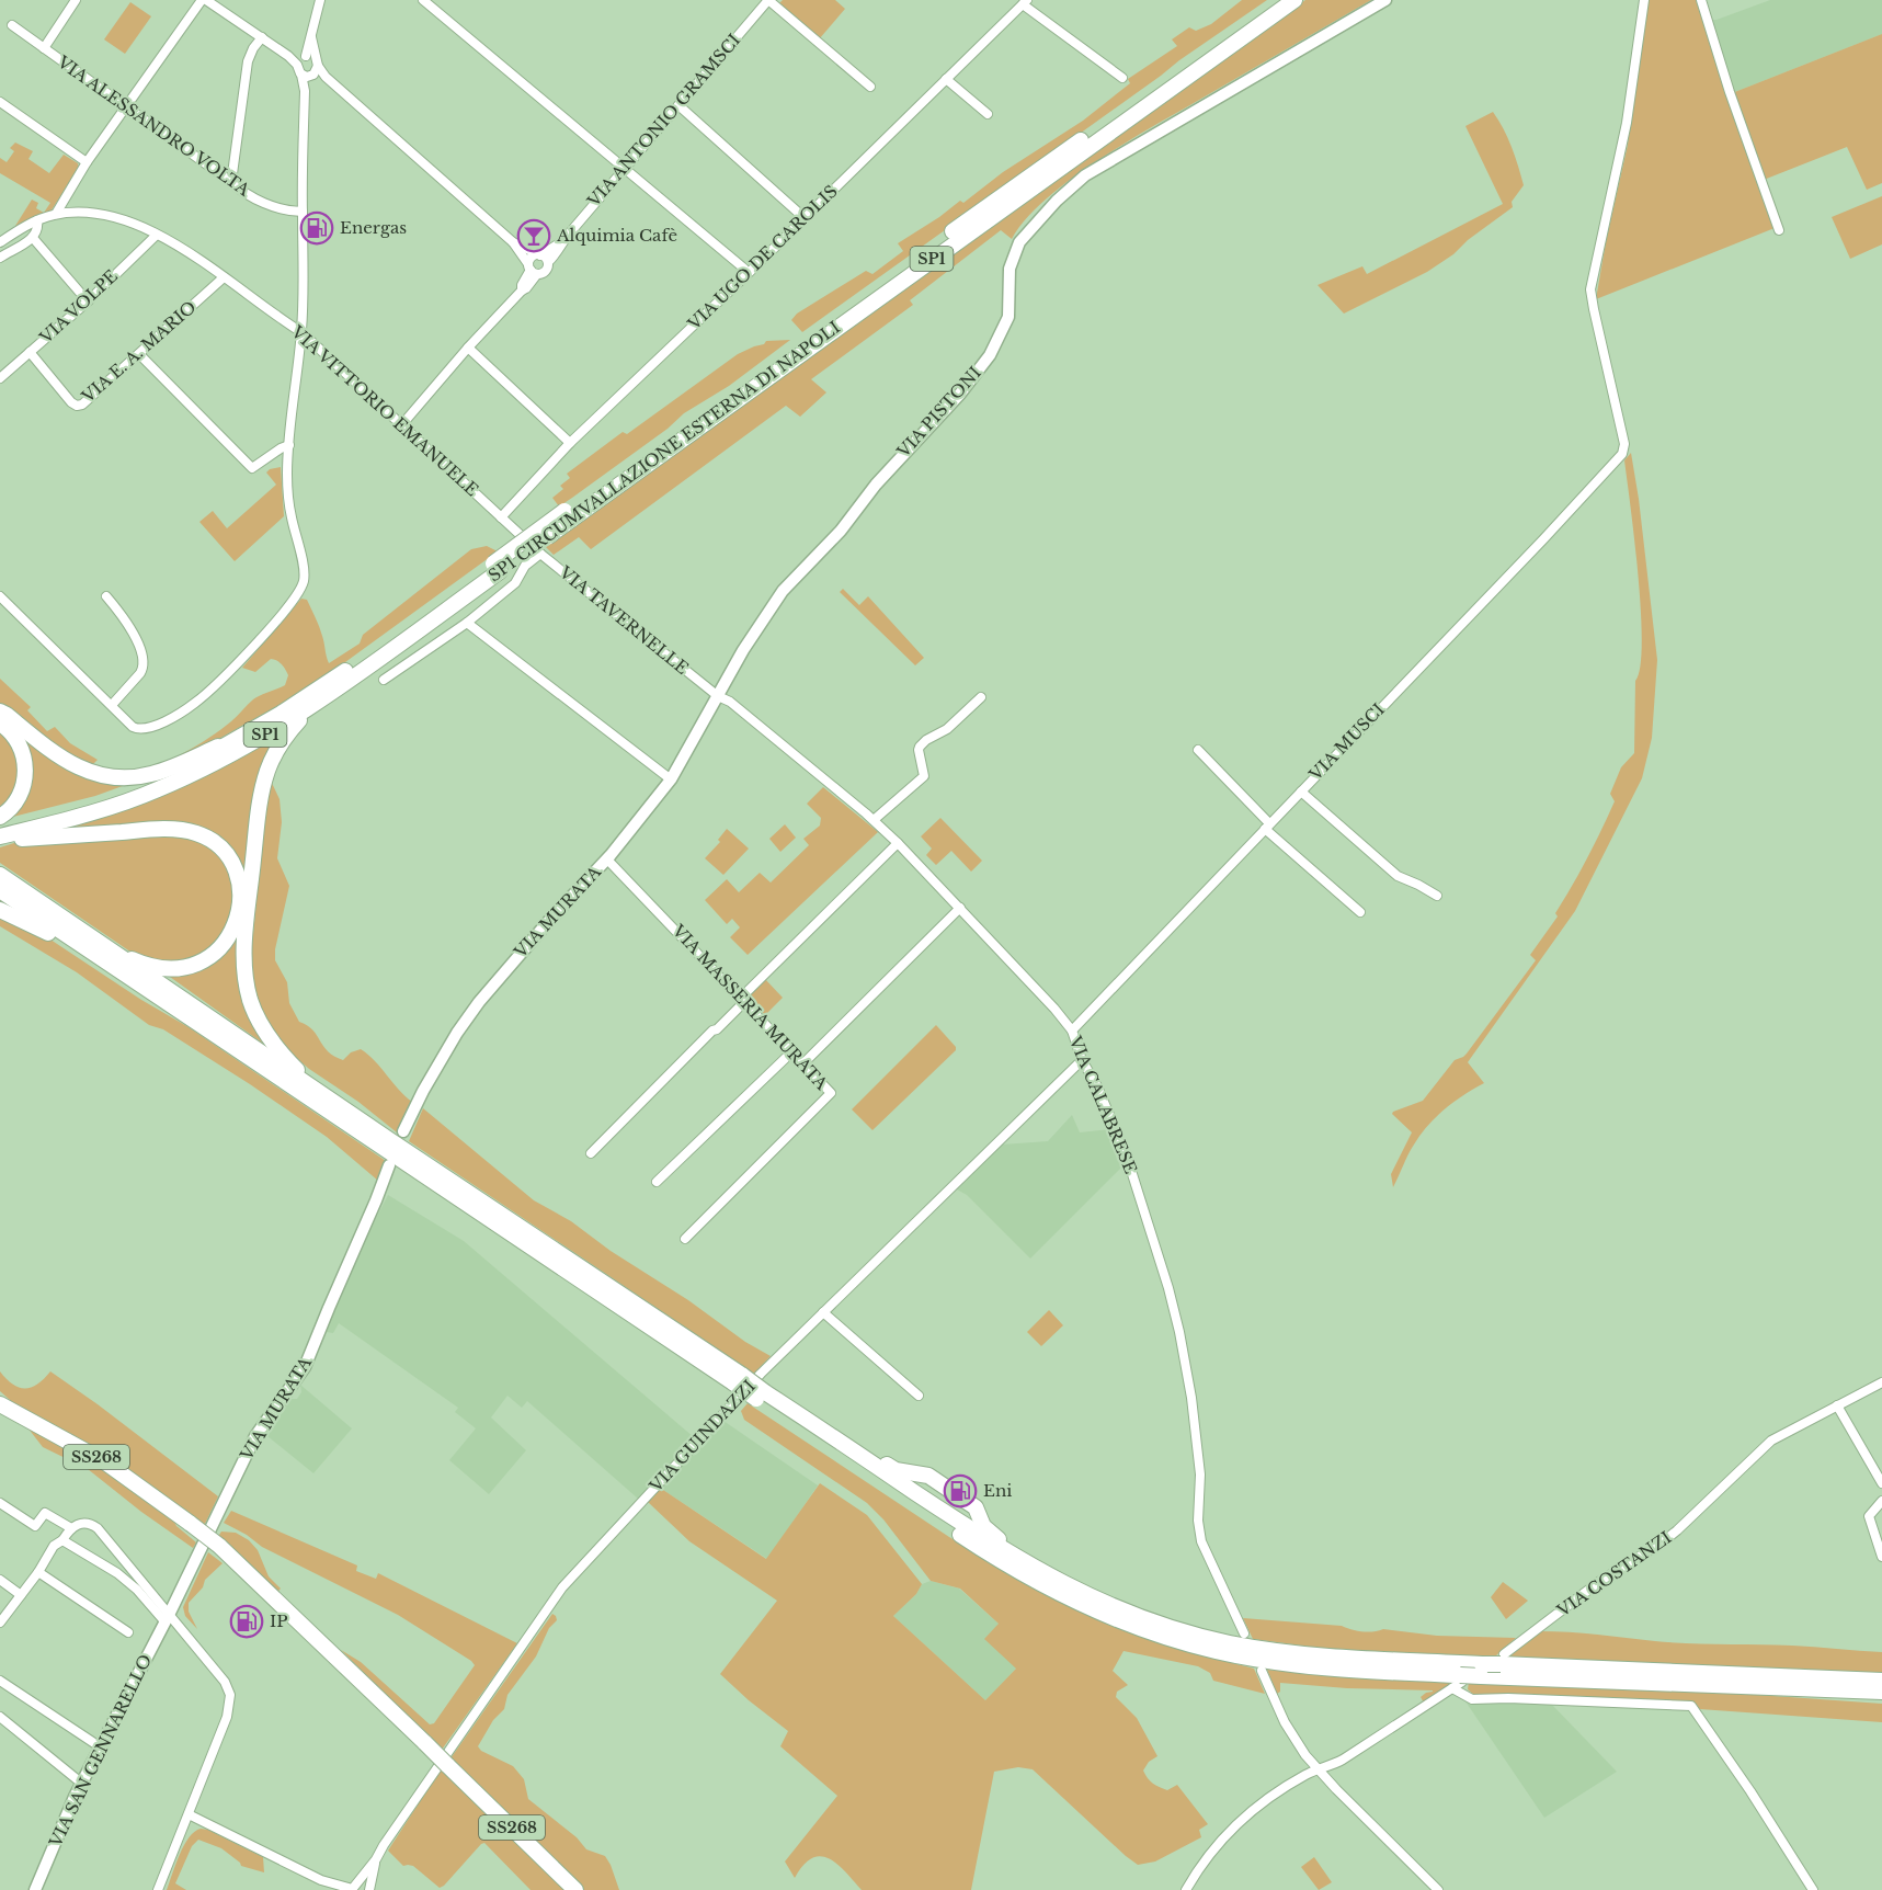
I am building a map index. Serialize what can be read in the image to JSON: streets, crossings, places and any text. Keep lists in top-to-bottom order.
{
  "streets": {
    "highway": ["SP1", "SP1 CIRCUMVALLAZIONE ESTERNA DI NAPOLI", "SS268"],
    "street": [
      "VIA ANTONIO GRAMSCI",
      "VIA ALESSANDRO VOLTA",
      "VIA UGO DE CAROLIS",
      "VIA VOLPE",
      "VIA E. A. MARIO",
      "VIA VITTORIO EMANUELE",
      "VIA PISTONI",
      "VIA TAVERNELLE",
      "VIA MUSCI",
      "VIA MURATA",
      "VIA MASSERIA MURATA",
      "VIA CALABRESE",
      "VIA GUINDAZZI",
      "VIA COSTANZI",
      "VIA SAN GENNARELLO"
    ]
  },
  "crossings": [
    ["VIA UGO DE CAROLIS", "VIA VITTORIO EMANUELE"],
    ["VIA UGO DE CAROLIS", "VIA TAVERNELLE"],
    ["VIA VOLPE", "VIA E. A. MARIO"],
    ["VIA VOLPE", "VIA VITTORIO EMANUELE"],
    ["VIA E. A. MARIO", "VIA VITTORIO EMANUELE"],
    ["VIA VITTORIO EMANUELE", "VIA TAVERNELLE"],
    ["VIA PISTONI", "VIA TAVERNELLE"],
    ["VIA PISTONI", "VIA MURATA"],
    ["VIA PISTONI", "VIA CALABRESE"],
    ["VIA TAVERNELLE", "VIA MURATA"],
    ["VIA TAVERNELLE", "VIA CALABRESE"],
    ["VIA MUSCI", "VIA CALABRESE"],
    ["VIA MURATA", "VIA MASSERIA MURATA"],
    ["VIA MURATA", "VIA CALABRESE"],
    ["VIA MURATA", "VIA SAN GENNARELLO"],
    ["VIA CALABRESE", "VIA GUINDAZZI"]
  ],
  "places": {
    "fuel station": ["Energas", "Eni", "IP"],
    "bar": ["Alquimia Cafè"]
  }
}
